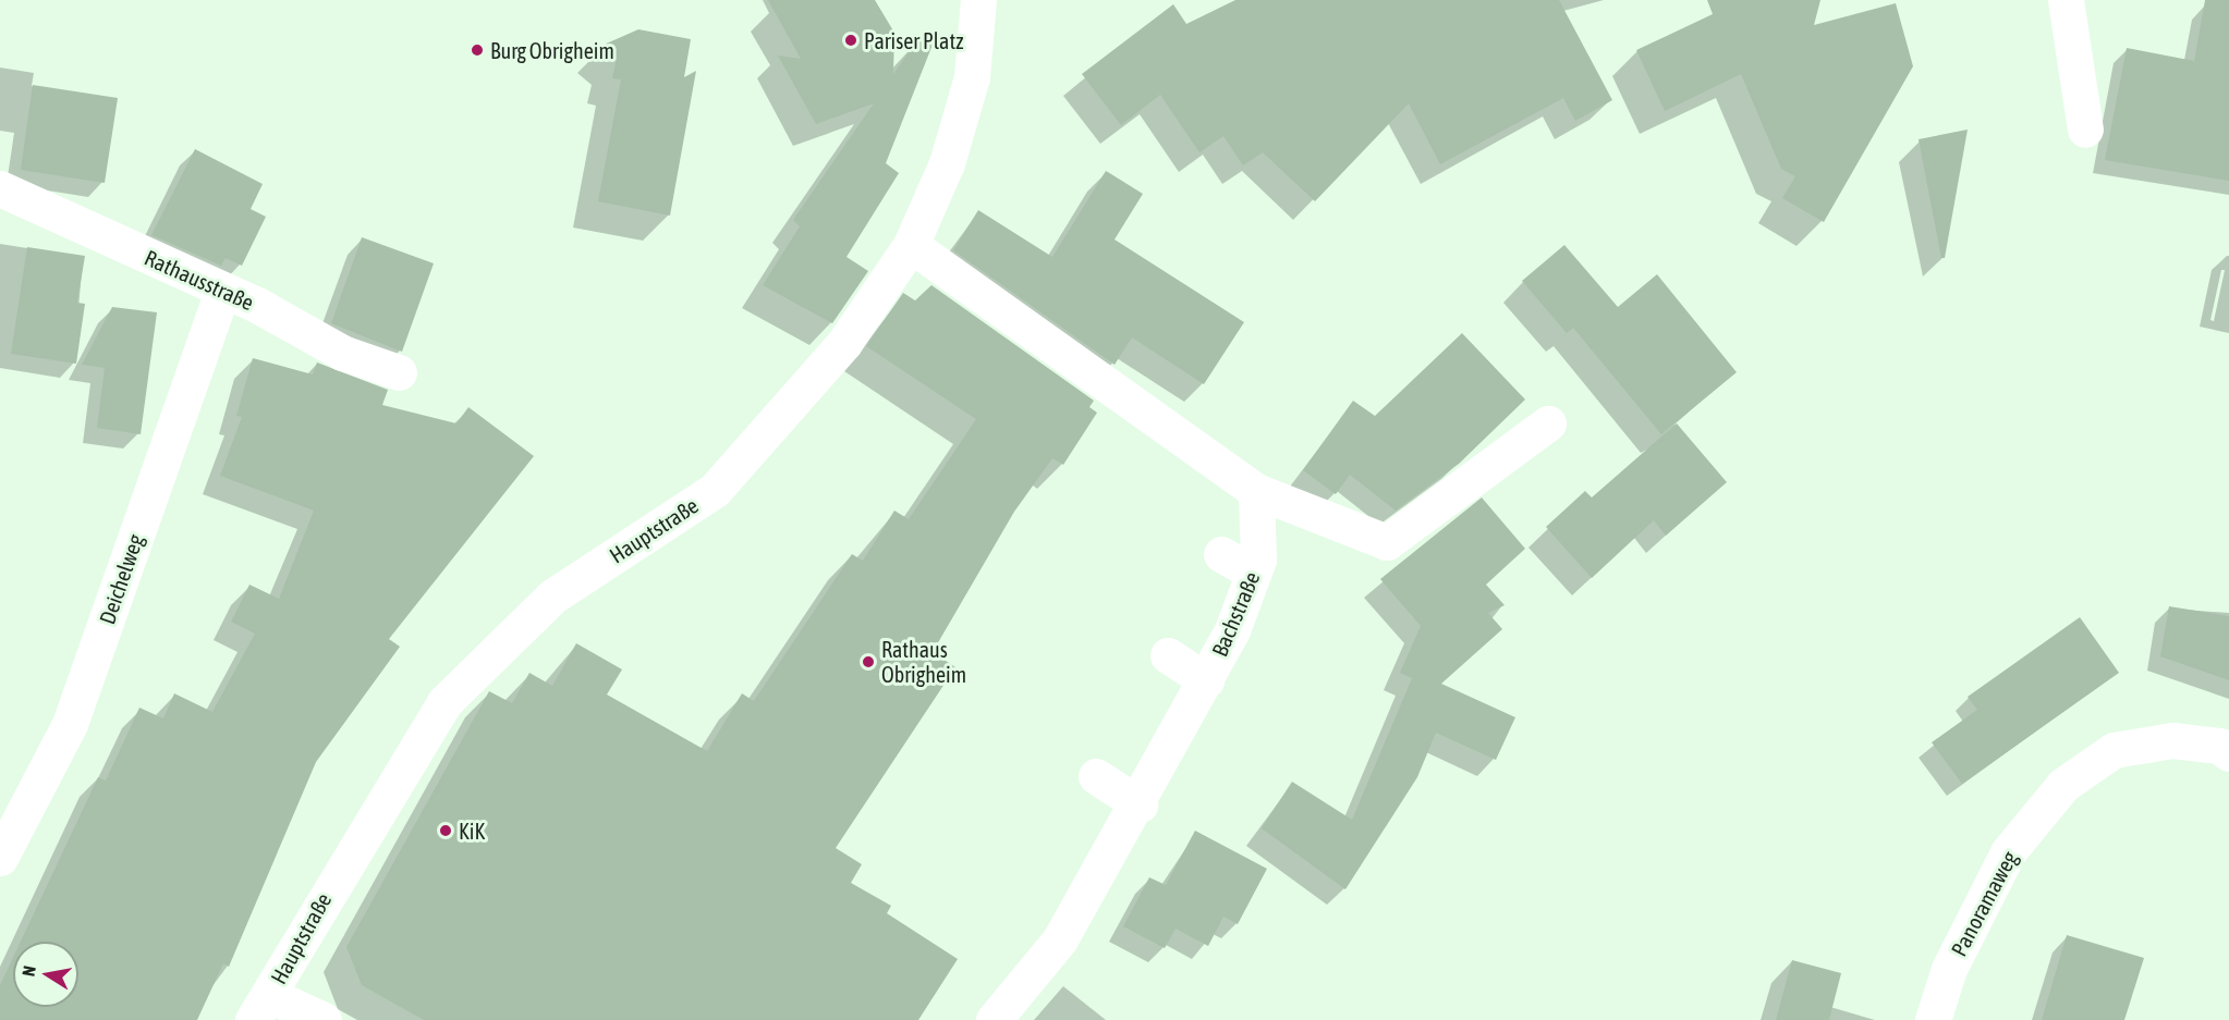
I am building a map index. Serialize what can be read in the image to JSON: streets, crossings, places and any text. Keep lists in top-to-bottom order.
{
  "streets": {
    "street": [
      "Rathausstraße",
      "Hauptstraße",
      "Deichelweg",
      "Bachstraße",
      "Panoramaweg"
    ]
  },
  "crossings": [
    ["Rathausstraße", "Deichelweg"]
  ],
  "places": [
    "Pariser Platz",
    "Burg Obrigheim",
    "Rathaus Obrigheim",
    "KiK"
  ],
  "north": "left"
}
